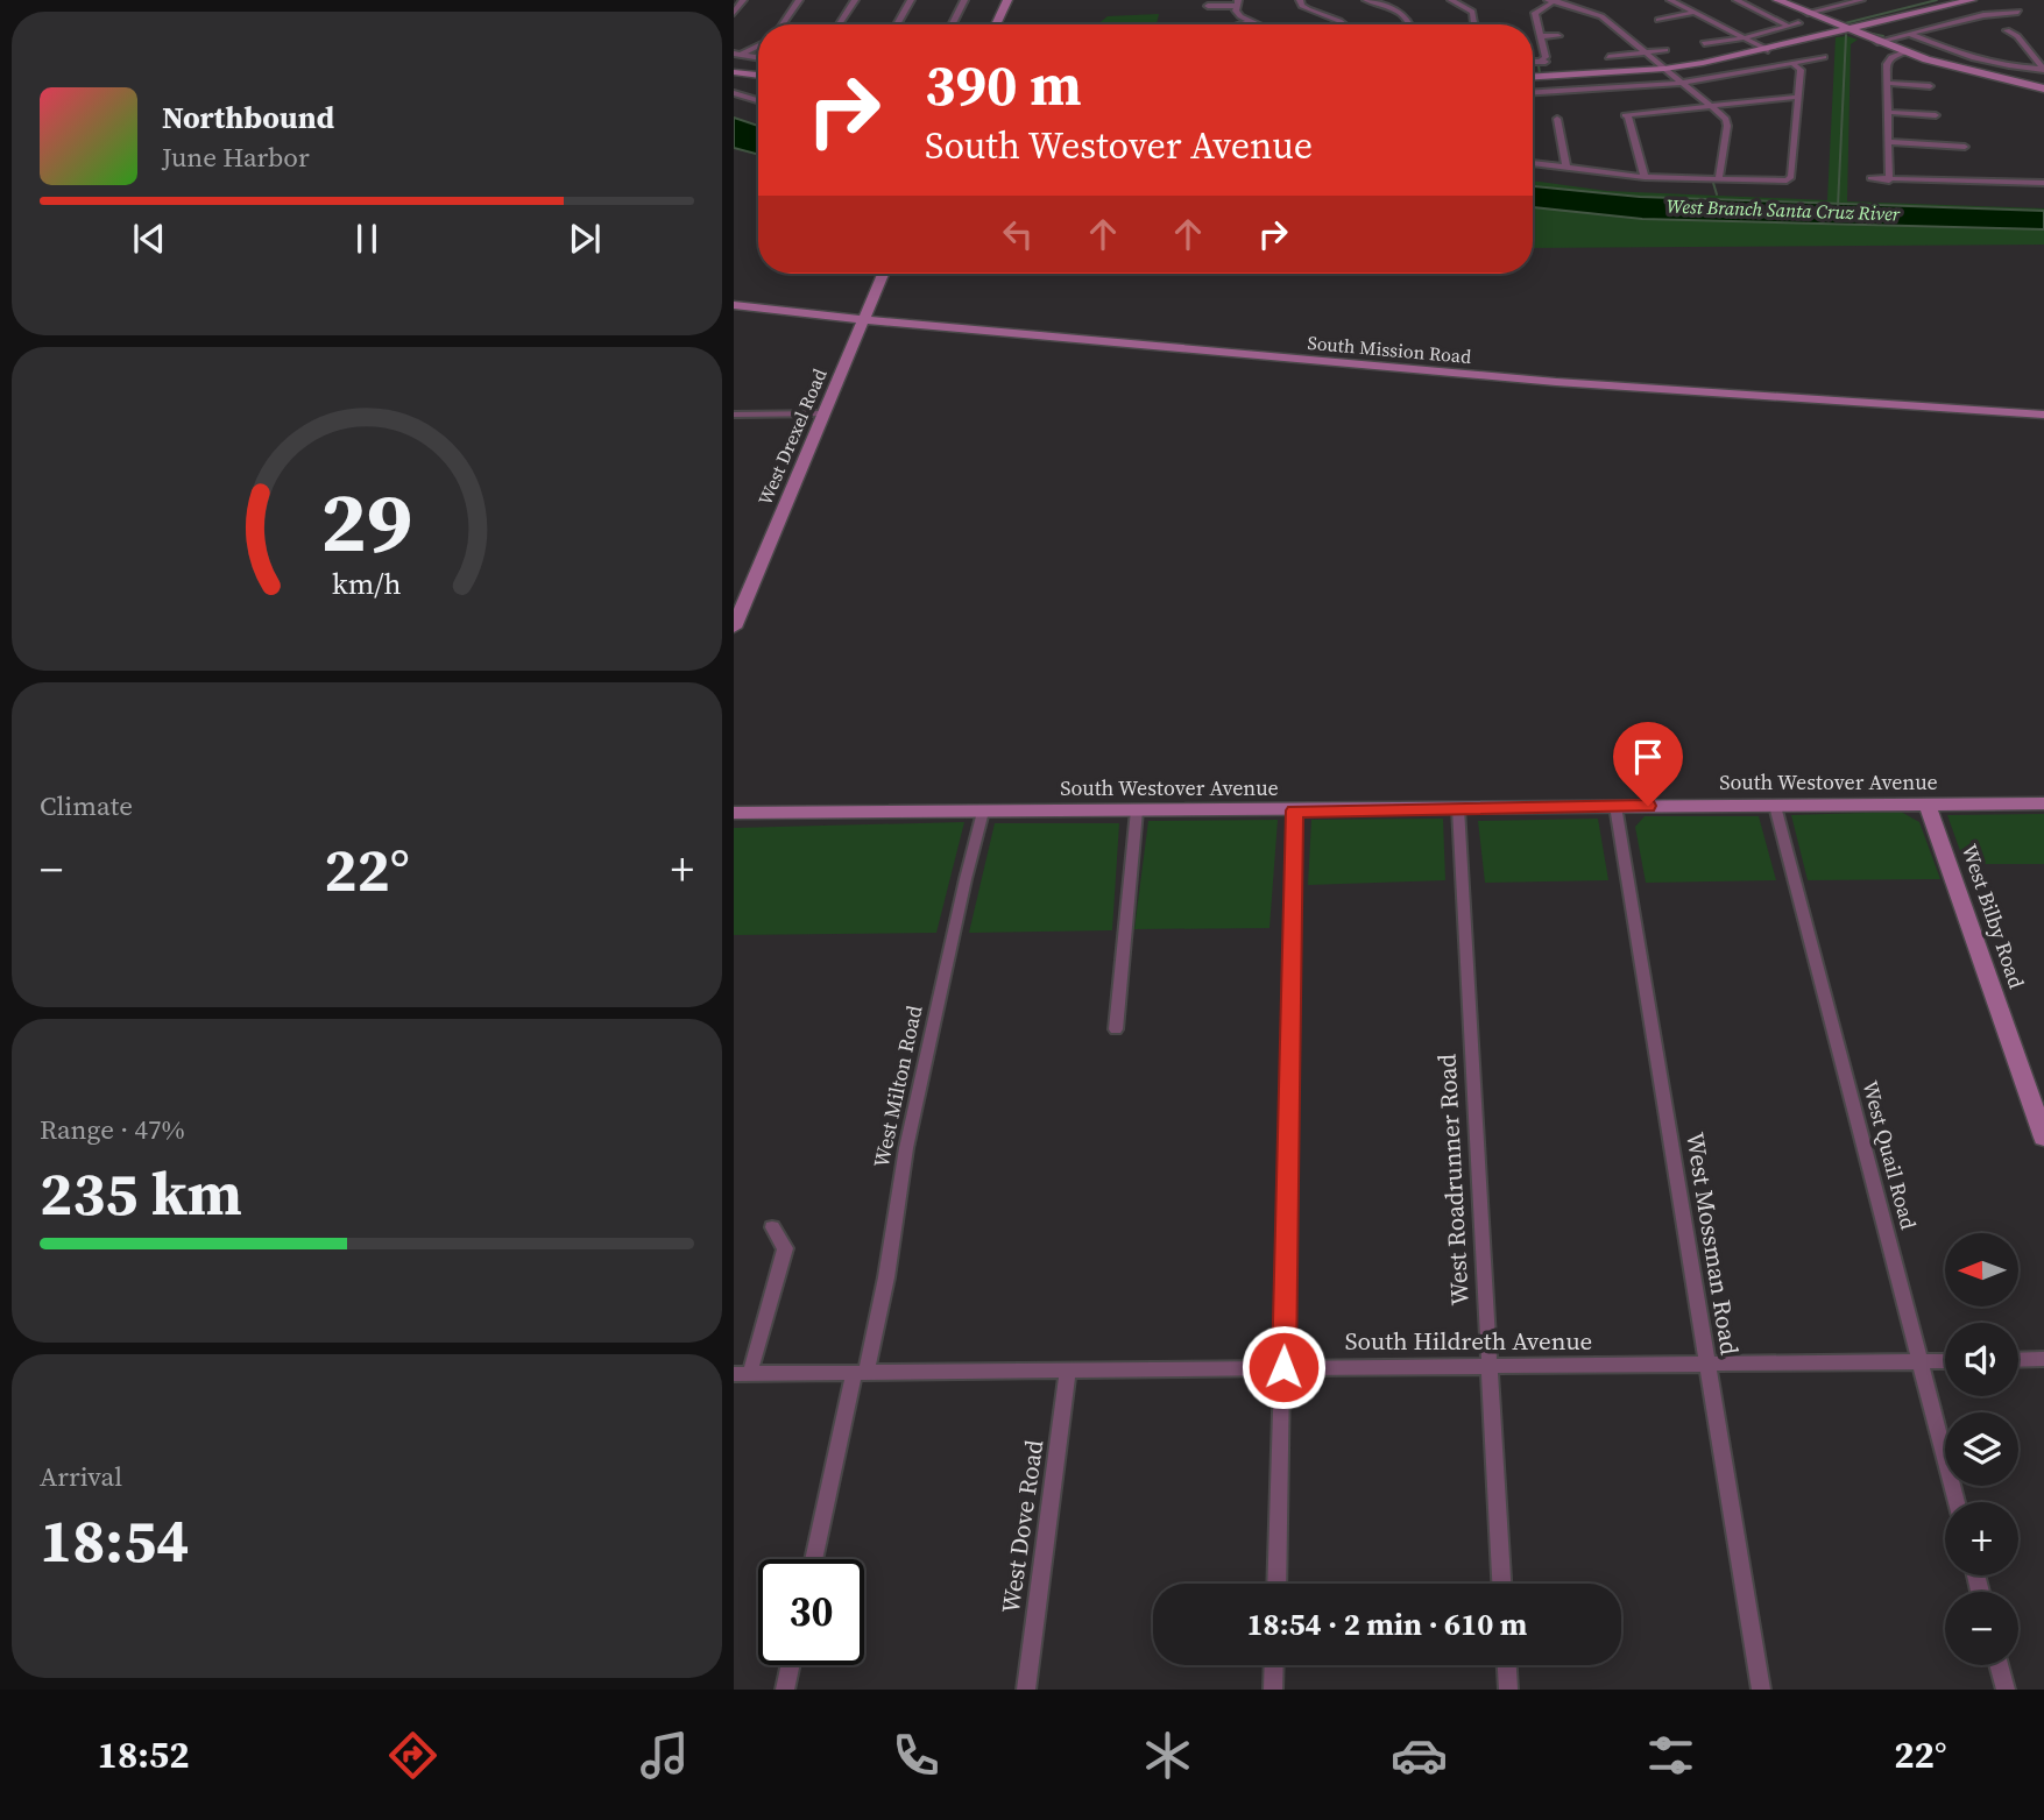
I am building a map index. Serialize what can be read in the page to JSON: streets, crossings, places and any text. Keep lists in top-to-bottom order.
{
  "streets": {
    "street": [
      "South Mission Road",
      "West Drexel Road",
      "South Westover Avenue",
      "West Bilby Road",
      "West Milton Road",
      "West Quail Road",
      "West Roadrunner Road",
      "West Mossman Road",
      "South Hildreth Avenue",
      "West Dove Road"
    ]
  },
  "crossings": [
    ["South Mission Road", "West Drexel Road"],
    ["South Westover Avenue", "West Bilby Road"],
    ["South Westover Avenue", "West Milton Road"],
    ["South Westover Avenue", "West Quail Road"],
    ["South Westover Avenue", "West Roadrunner Road"],
    ["South Westover Avenue", "West Mossman Road"],
    ["West Milton Road", "South Hildreth Avenue"],
    ["West Quail Road", "South Hildreth Avenue"],
    ["West Roadrunner Road", "South Hildreth Avenue"],
    ["West Mossman Road", "South Hildreth Avenue"],
    ["South Hildreth Avenue", "West Dove Road"]
  ],
  "water": ["West Branch Santa Cruz River"],
  "north": "left",
  "page": {
    "turn": ["390 m", "South Westover Avenue"],
    "song": ["Northbound", "June Harbor"],
    "tile": [
      "Climate",
      ["Range · 47%", "235 km"],
      ["Arrival", "18:54"]
    ],
    "heat": ["−", "22°", "+"],
    "map_buttons": ["+", "−"],
    "limit": "30",
    "trip": "18:54 · 2 min · 610 m",
    "tabs": ["18:52", "22°"],
    "gauge": ["29", "km/h"]
  }
}
